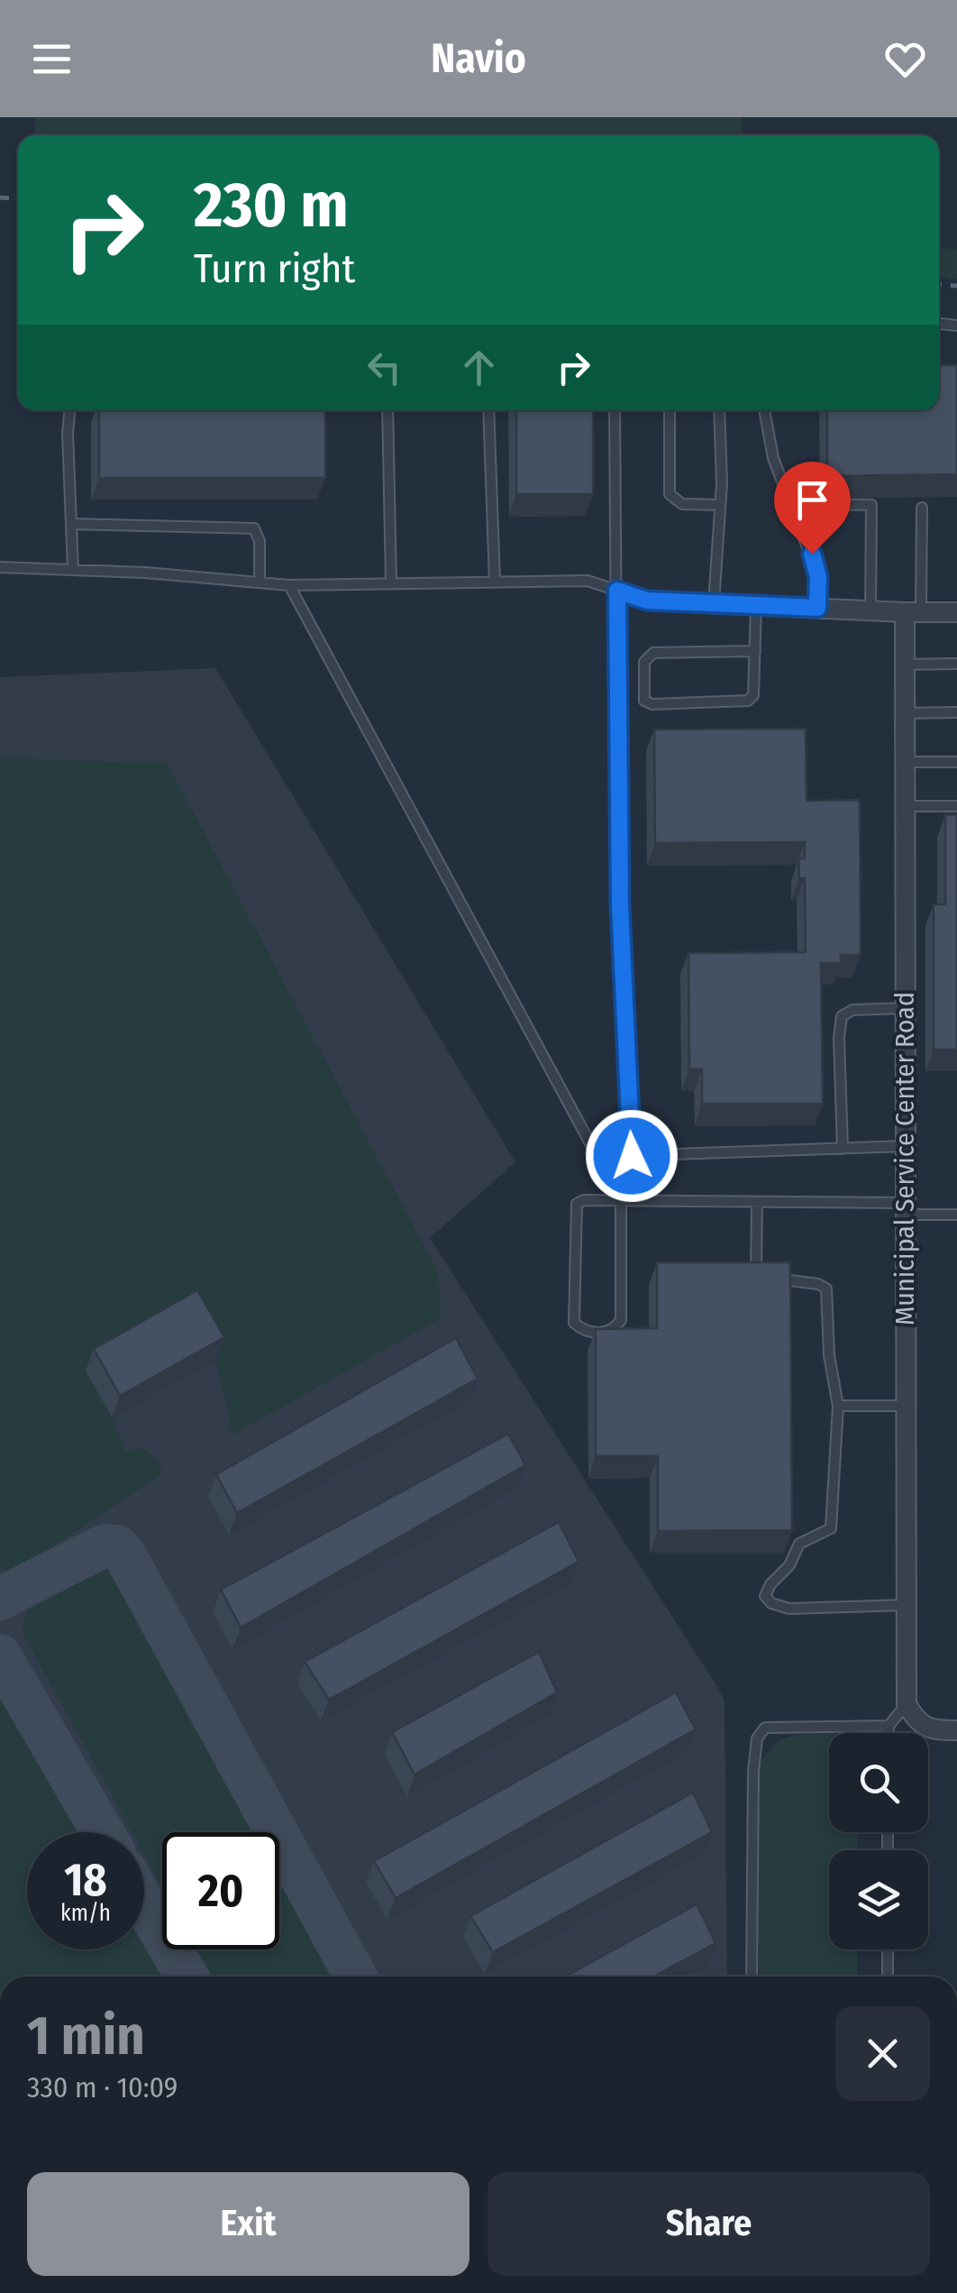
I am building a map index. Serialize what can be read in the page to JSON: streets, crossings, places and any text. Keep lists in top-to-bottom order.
{
  "streets": {
    "street": ["Municipal Service Center Road"]
  },
  "page": {
    "header": "Navio",
    "turn": ["230 m", "Turn right"],
    "speed": "18 km/h",
    "limit": "20",
    "heading": ["1 min", "330 m · 10:09"],
    "buttons": ["Exit", "Share"]
  }
}
